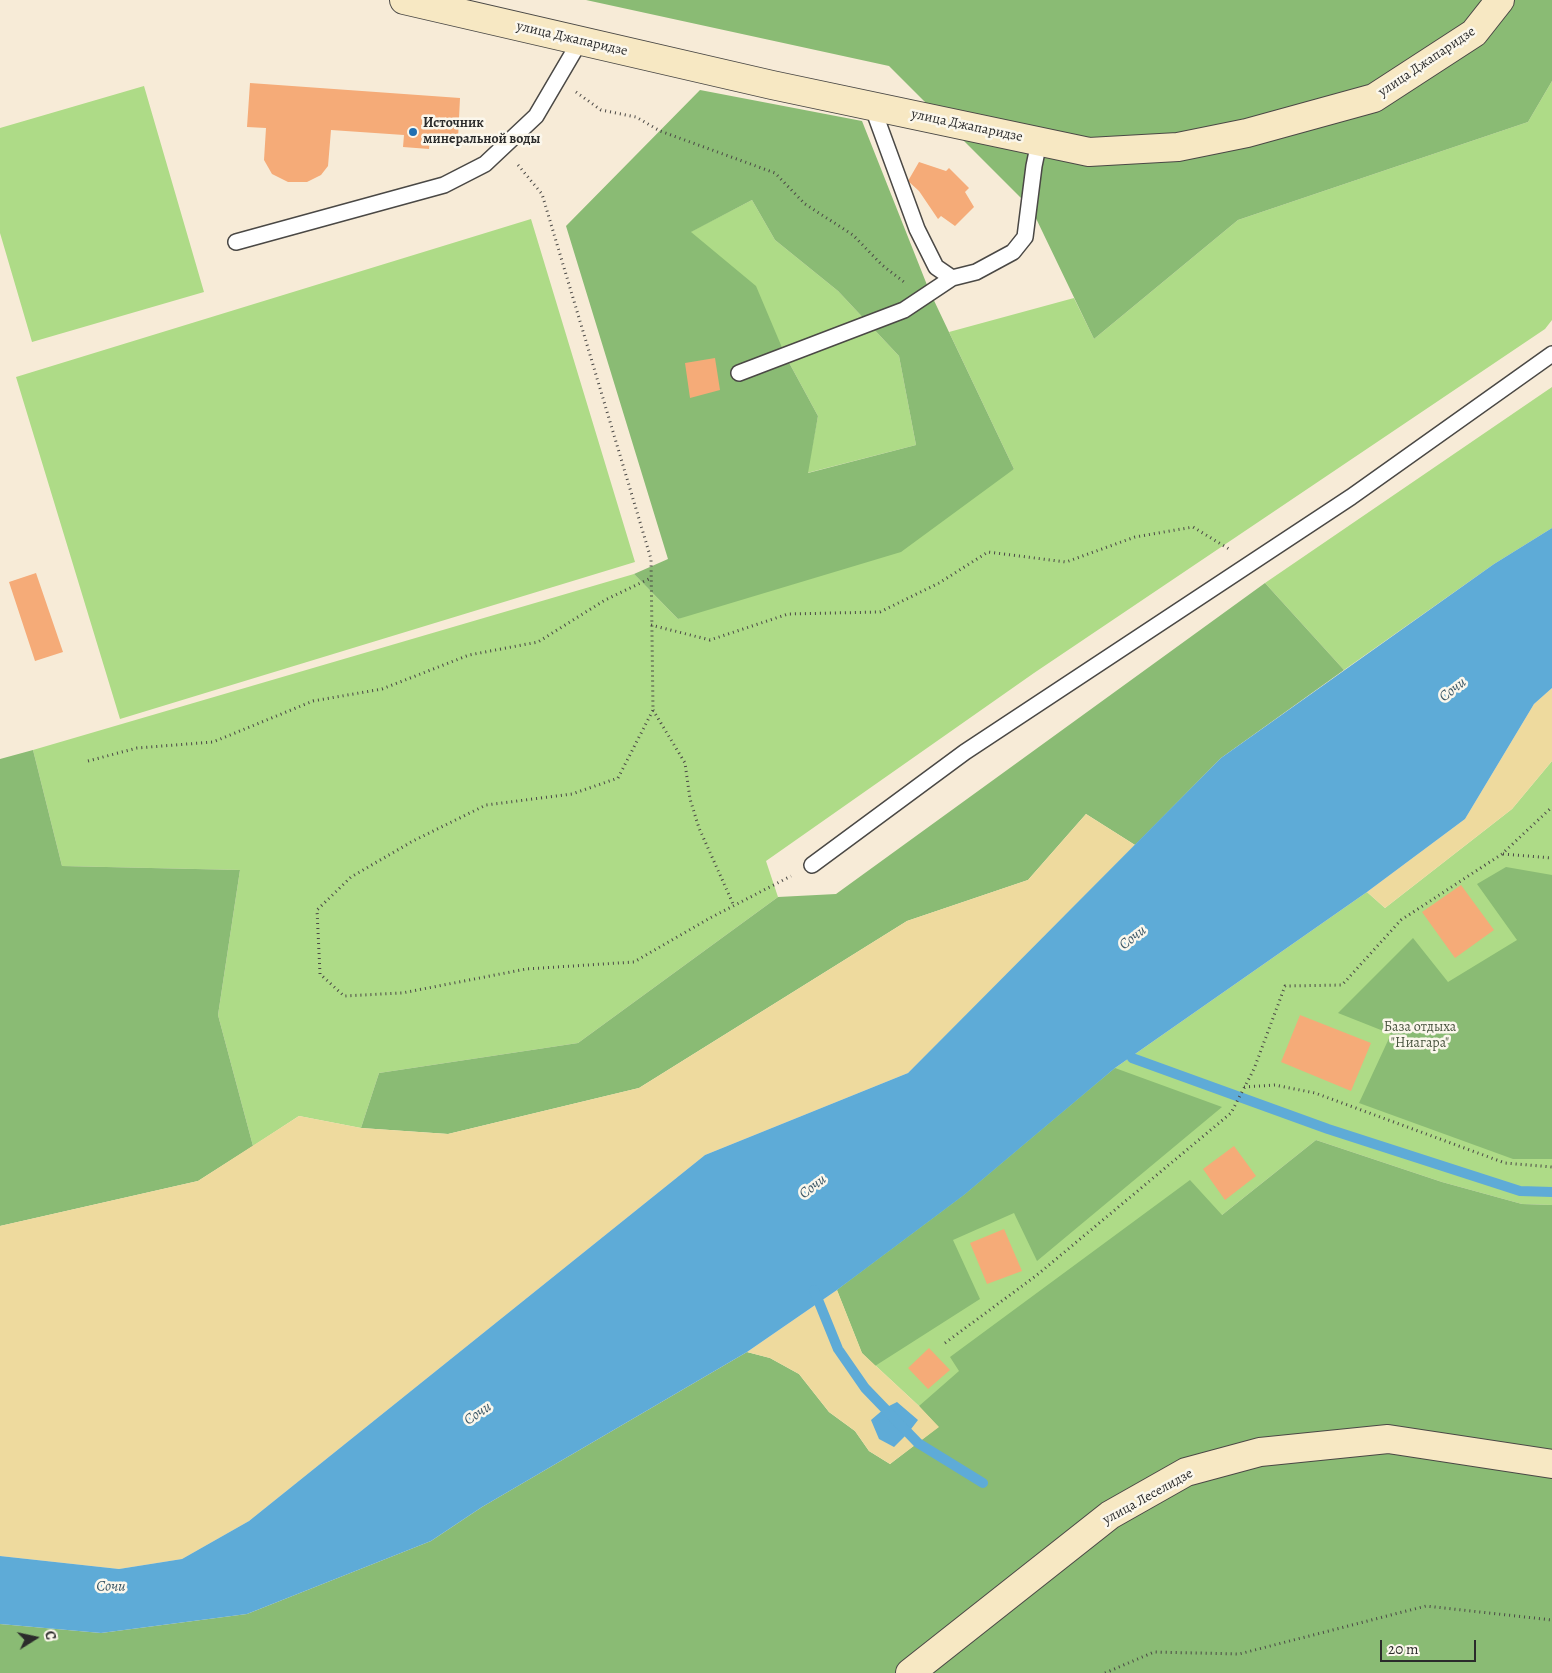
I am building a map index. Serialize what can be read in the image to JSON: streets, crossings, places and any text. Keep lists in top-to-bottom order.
{
  "streets": {
    "street": ["улица Джапаридзе", "улица Леселидзе"]
  },
  "water": ["Сочи"],
  "parks": ["База отдыха \"Ниагара\""],
  "places": ["Источник минеральной воды"],
  "scale_bar": "20 m",
  "north": "right"
}
